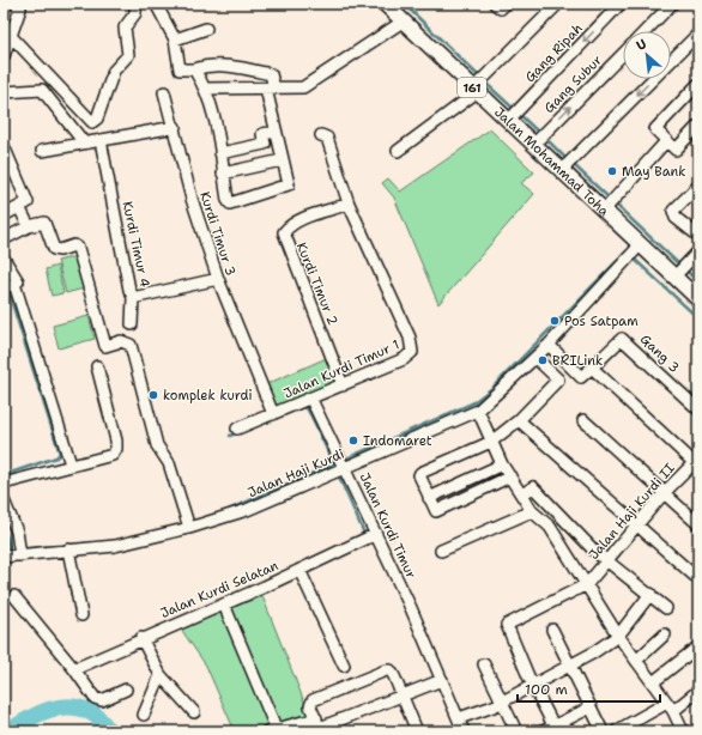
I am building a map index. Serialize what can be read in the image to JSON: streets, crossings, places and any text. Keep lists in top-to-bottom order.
{
  "streets": {
    "main road": ["161", "Jalan Mohammad Toha"],
    "street": [
      "Gang Ripah",
      "Gang Subur",
      "Kurdi Timur 3",
      "Kurdi Timur 4",
      "Kurdi Timur 2",
      "Gang 3",
      "Jalan Kurdi Timur 1",
      "Jalan Haji Kurdi",
      "Jalan Haji Kurdi II",
      "Jalan Kurdi Timur",
      "Jalan Kurdi Selatan"
    ]
  },
  "crossings": [
    ["Gang Ripah", "Jalan Mohammad Toha"],
    ["Gang Subur", "Jalan Mohammad Toha"],
    ["Jalan Mohammad Toha", "Jalan Haji Kurdi"],
    ["Kurdi Timur 3", "Kurdi Timur 4"],
    ["Kurdi Timur 3", "Jalan Kurdi Timur 1"],
    ["Kurdi Timur 2", "Jalan Kurdi Timur 1"],
    ["Jalan Kurdi Timur 1", "Jalan Kurdi Timur"],
    ["Jalan Haji Kurdi", "Jalan Kurdi Timur"],
    ["Jalan Kurdi Timur", "Jalan Kurdi Selatan"]
  ],
  "places": [
    "May Bank",
    "Pos Satpam",
    "BRILink",
    "komplek kurdi",
    "Indomaret"
  ],
  "scale_bar": "100 m",
  "north": "top left"
}
